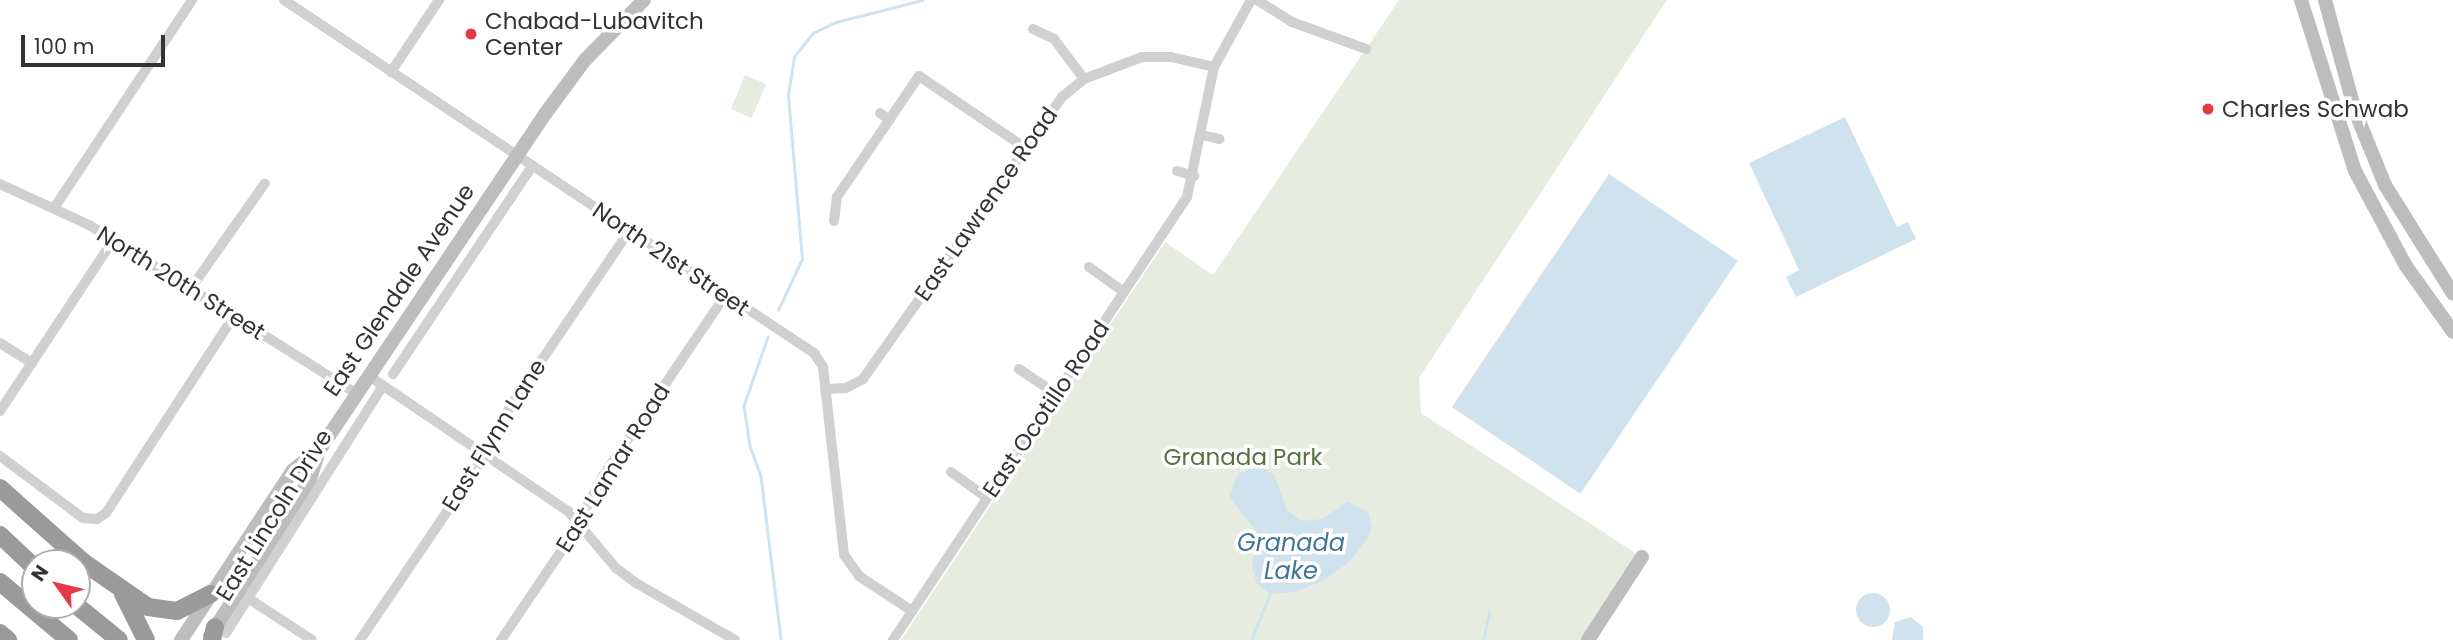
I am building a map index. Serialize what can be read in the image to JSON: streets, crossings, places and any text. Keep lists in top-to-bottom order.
{
  "streets": {
    "main road": ["East Glendale Avenue"],
    "street": [
      "East Lawrence Road",
      "North 21st Street",
      "North 20th Street",
      "East Ocotillo Road",
      "East Flynn Lane",
      "East Lamar Road",
      "East Lincoln Drive"
    ]
  },
  "crossings": [
    ["East Lawrence Road", "North 21st Street"],
    ["East Lawrence Road", "East Ocotillo Road"],
    ["North 21st Street", "East Glendale Avenue"],
    ["North 21st Street", "East Ocotillo Road"],
    ["North 21st Street", "East Flynn Lane"],
    ["North 21st Street", "East Lamar Road"],
    ["North 20th Street", "East Glendale Avenue"],
    ["East Glendale Avenue", "East Lincoln Drive"]
  ],
  "water": ["Granada Lake"],
  "parks": ["Granada Park"],
  "places": ["Chabad-Lubavitch Center", "Charles Schwab"],
  "scale_bar": "100 m",
  "north": "top left"
}
